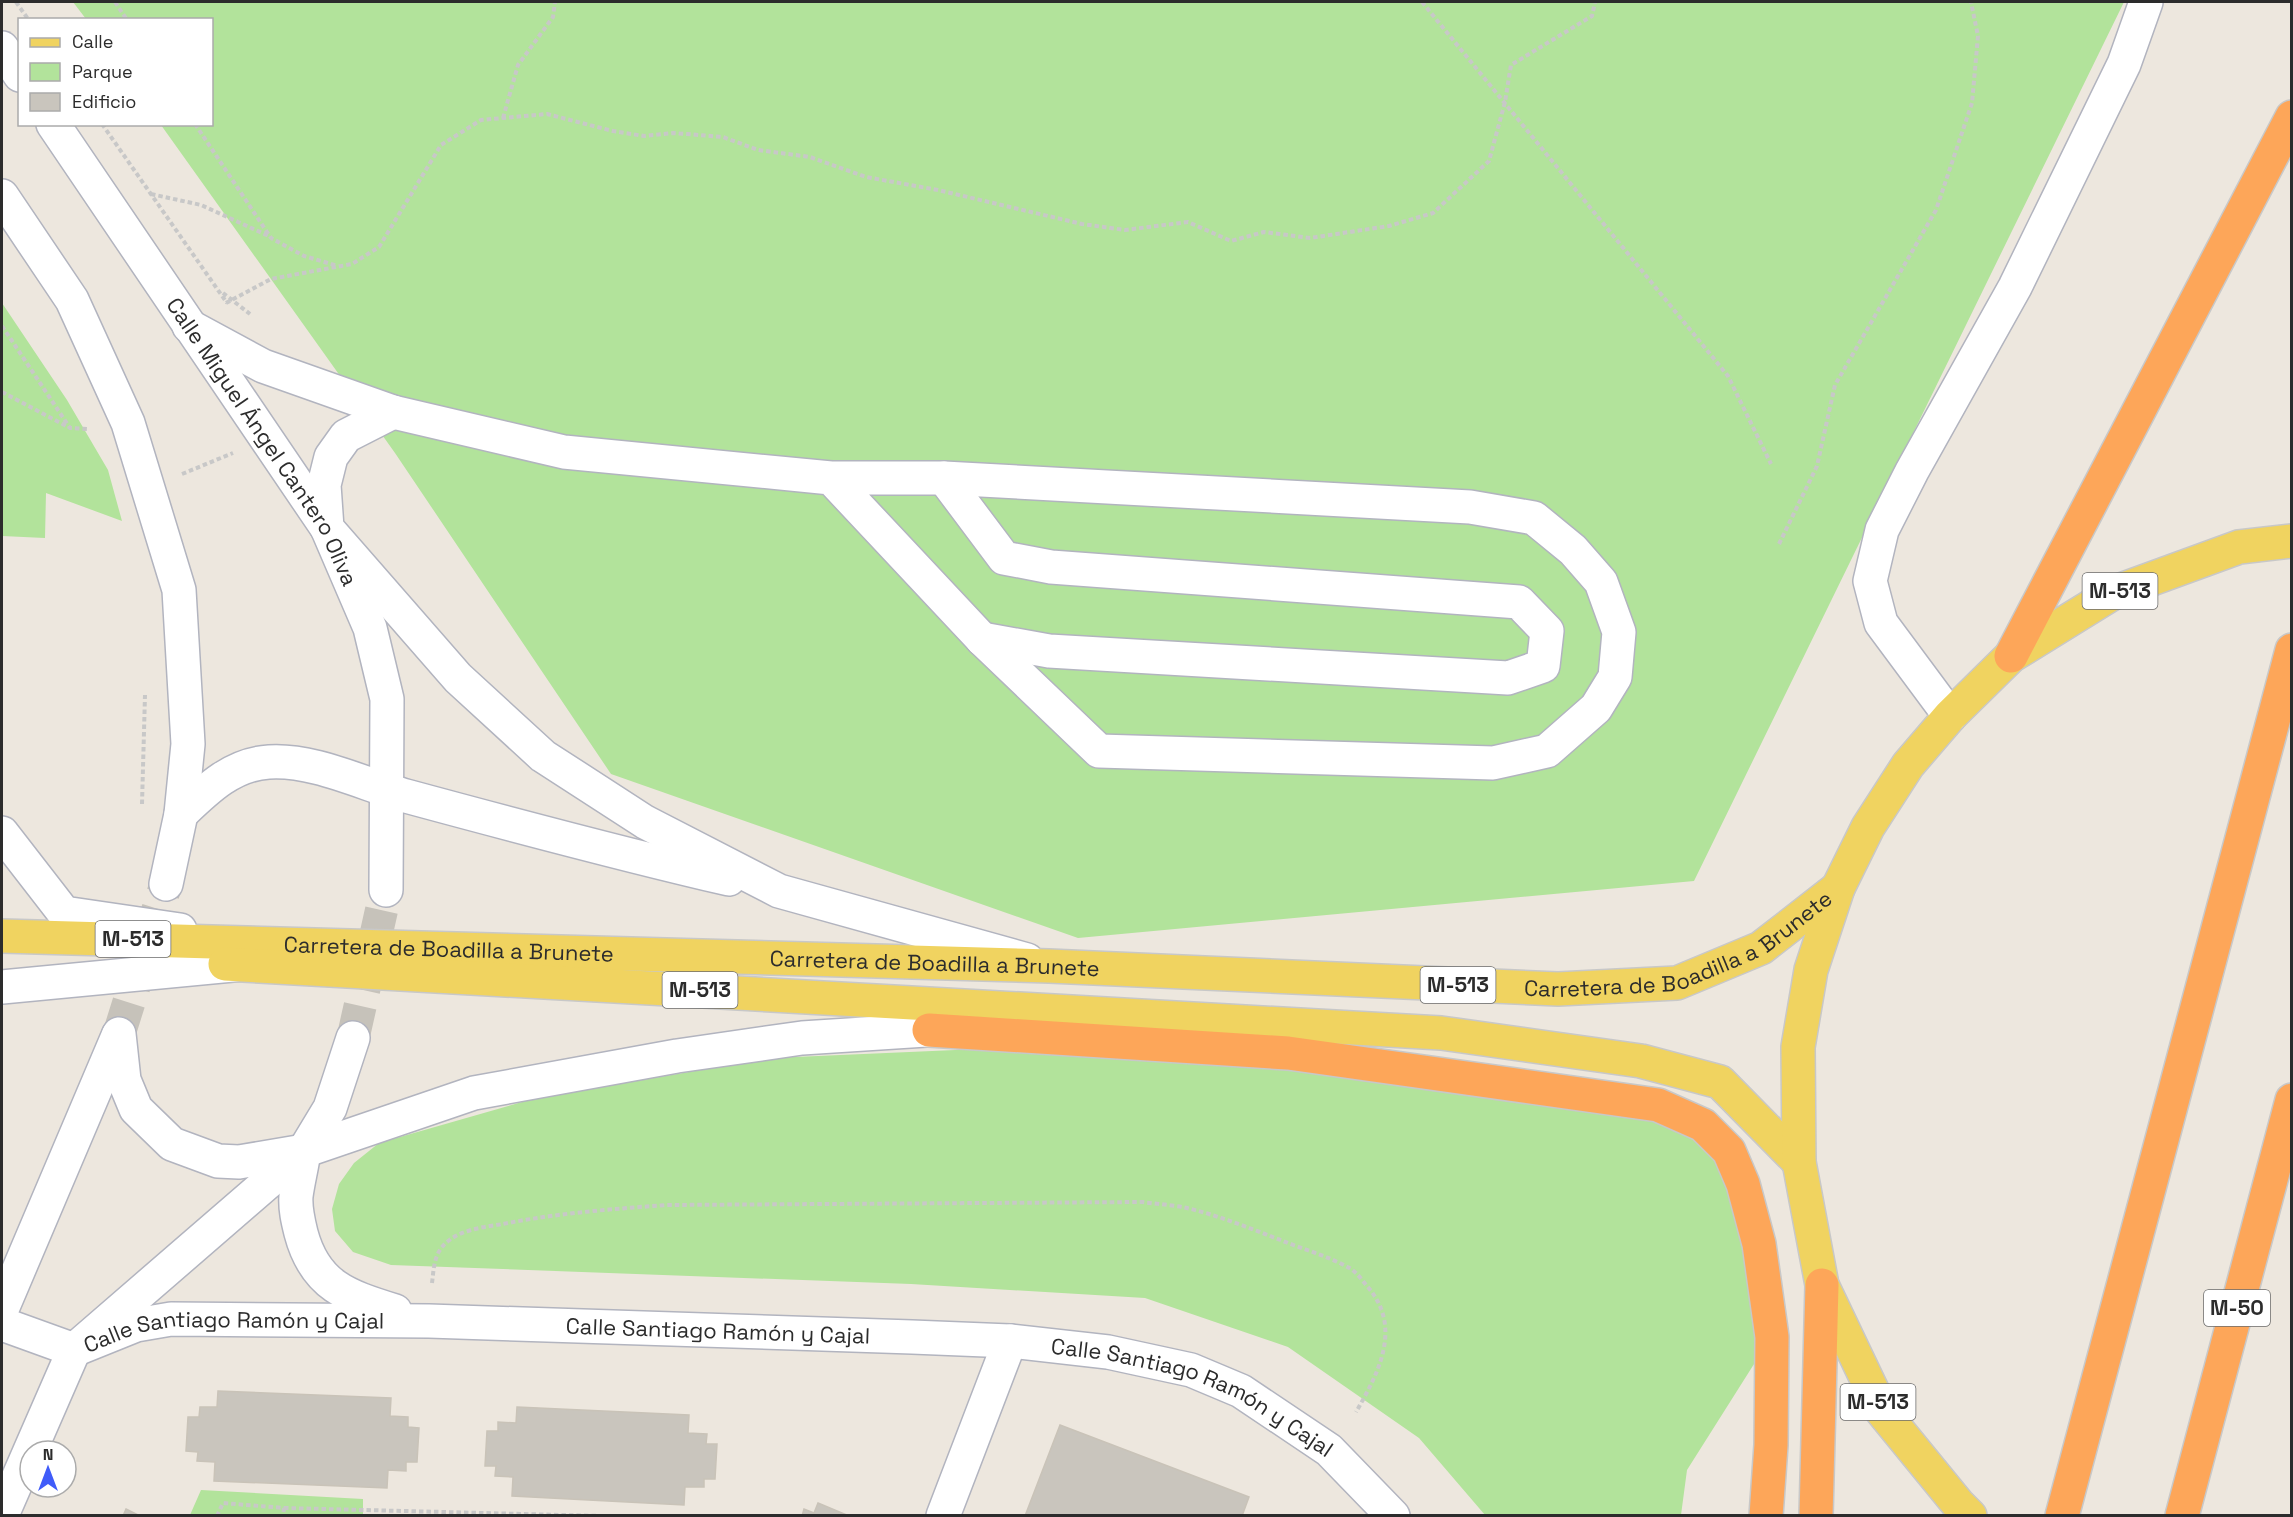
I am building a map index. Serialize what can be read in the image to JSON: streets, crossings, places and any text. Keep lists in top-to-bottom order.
{
  "streets": {
    "highway": ["M-50"],
    "main road": ["M-513", "Carretera de Boadilla a Brunete"],
    "street": ["Calle Miguel Ángel Cantero Oliva", "Calle Santiago Ramón y Cajal"]
  },
  "crossings": [
    ["M-513", "Carretera de Boadilla a Brunete"]
  ],
  "legend": ["Calle", "Parque", "Edificio"],
  "north": "top"
}
